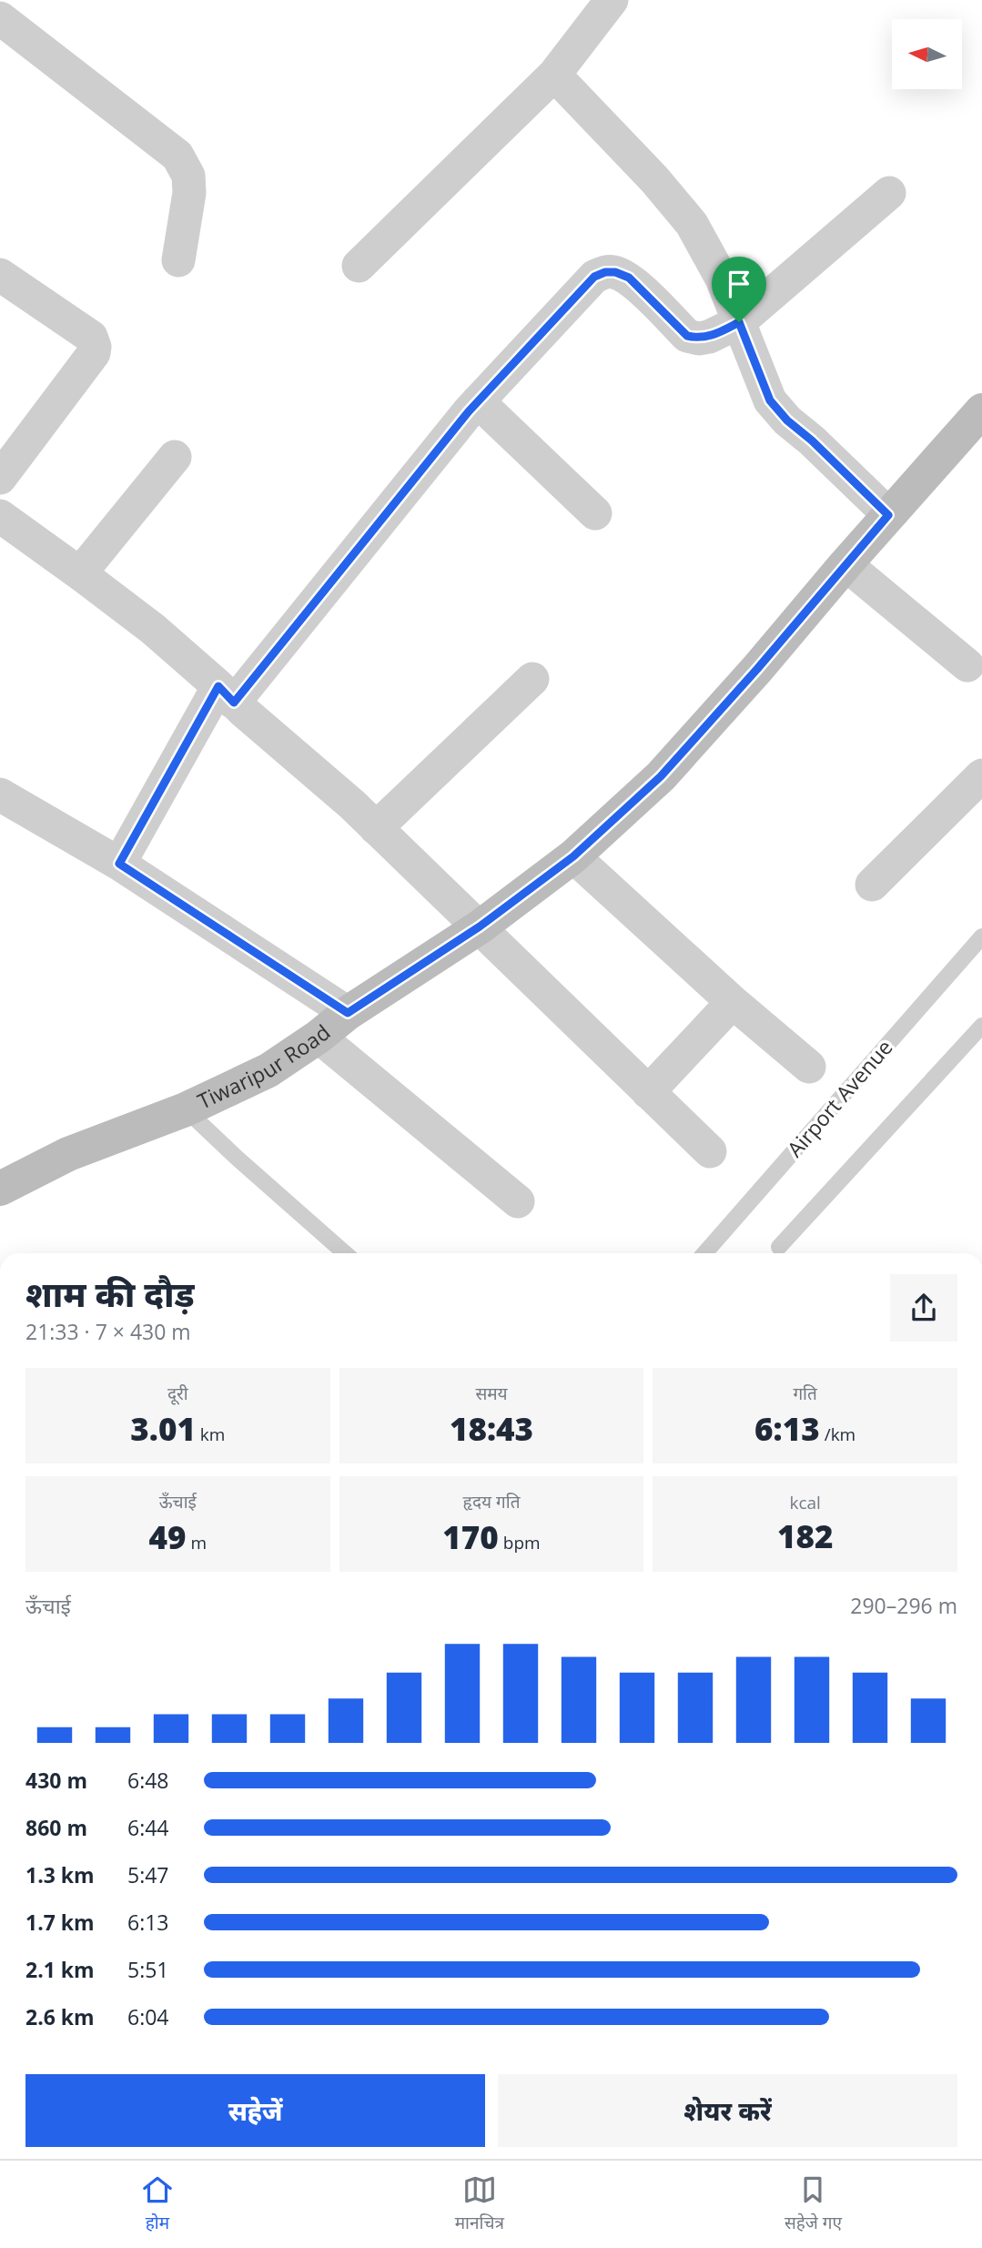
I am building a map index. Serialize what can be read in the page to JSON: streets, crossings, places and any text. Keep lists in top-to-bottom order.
{
  "streets": {
    "street": ["Tiwaripur Road"],
    "lane": ["Airport Avenue"]
  },
  "north": "left",
  "page": {
    "heading": ["शाम की दौड़", "21:33 · 7 × 430 m"],
    "stats": [
      ["दूरी", "3.01 km"],
      ["समय", "18:43"],
      ["गति", "6:13 /km"],
      ["ऊँचाई", "49 m"],
      ["हृदय गति", "170 bpm"],
      ["kcal", "182"]
    ],
    "chart": ["ऊँचाई", "290–296 m"],
    "list": [
      {
        "name": "430 m",
        "note": "6:48"
      },
      {
        "name": "860 m",
        "note": "6:44"
      },
      {
        "name": "1.3 km",
        "note": "5:47"
      },
      {
        "name": "1.7 km",
        "note": "6:13"
      },
      {
        "name": "2.1 km",
        "note": "5:51"
      },
      {
        "name": "2.6 km",
        "note": "6:04"
      }
    ],
    "buttons": ["सहेजें", "शेयर करें"],
    "tabs": ["होम", "मानचित्र", "सहेजे गए"]
  }
}
